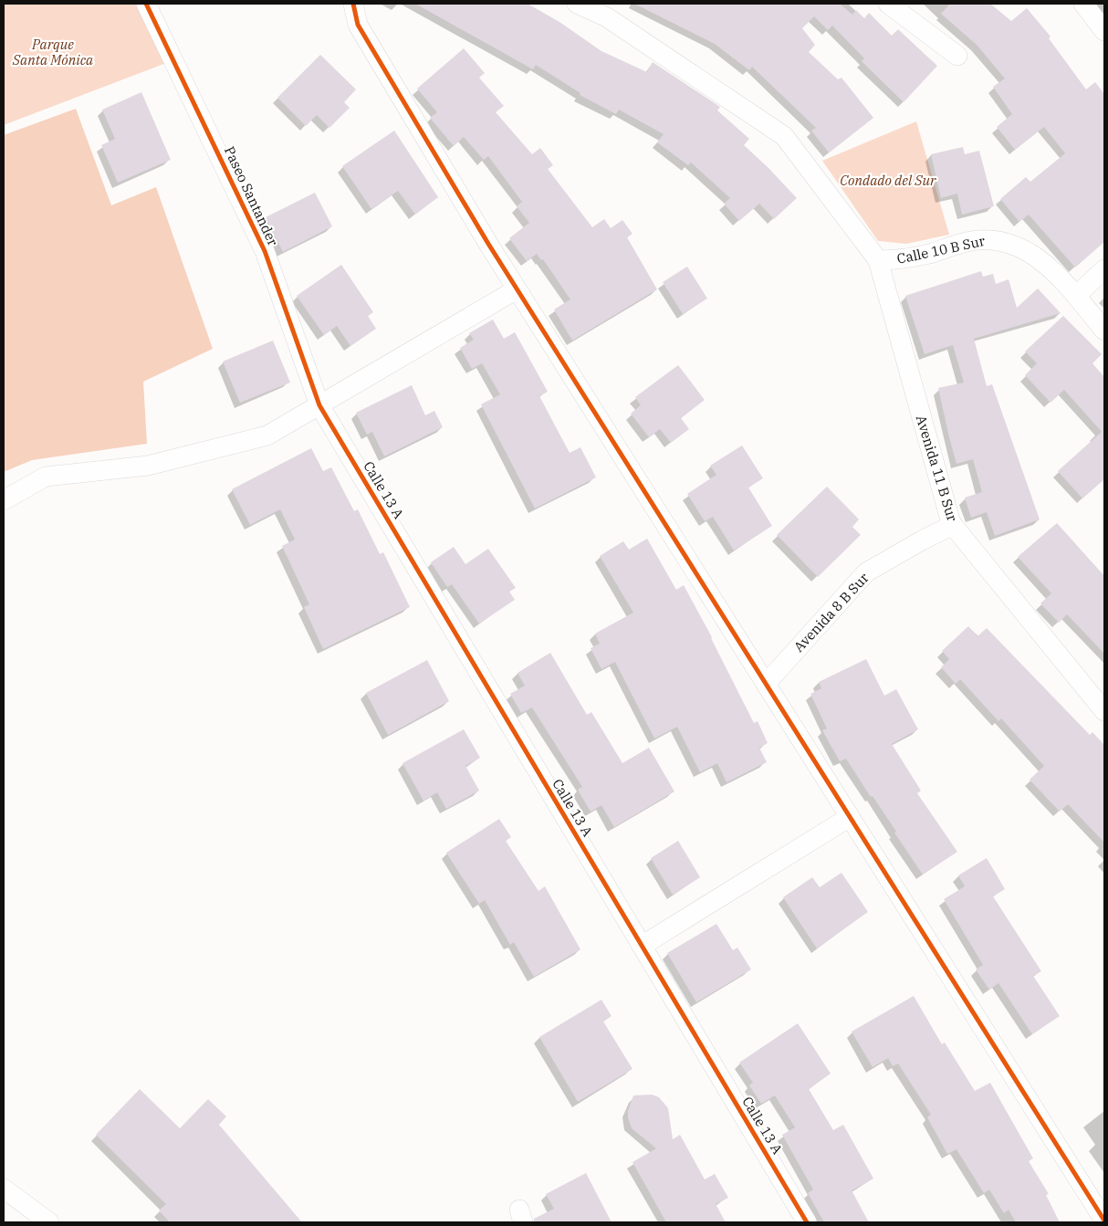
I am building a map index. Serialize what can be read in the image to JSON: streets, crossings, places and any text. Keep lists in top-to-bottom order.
{
  "streets": {
    "street": [
      "Paseo Santander",
      "Calle 10 B Sur",
      "Avenida 11 B Sur",
      "Calle 13 A",
      "Avenida 8 B Sur"
    ]
  },
  "crossings": [
    ["Paseo Santander", "Calle 13 A"],
    ["Calle 10 B Sur", "Avenida 11 B Sur"],
    ["Avenida 11 B Sur", "Avenida 8 B Sur"]
  ],
  "parks": ["Parque Santa Mónica", "Condado del Sur"]
}
